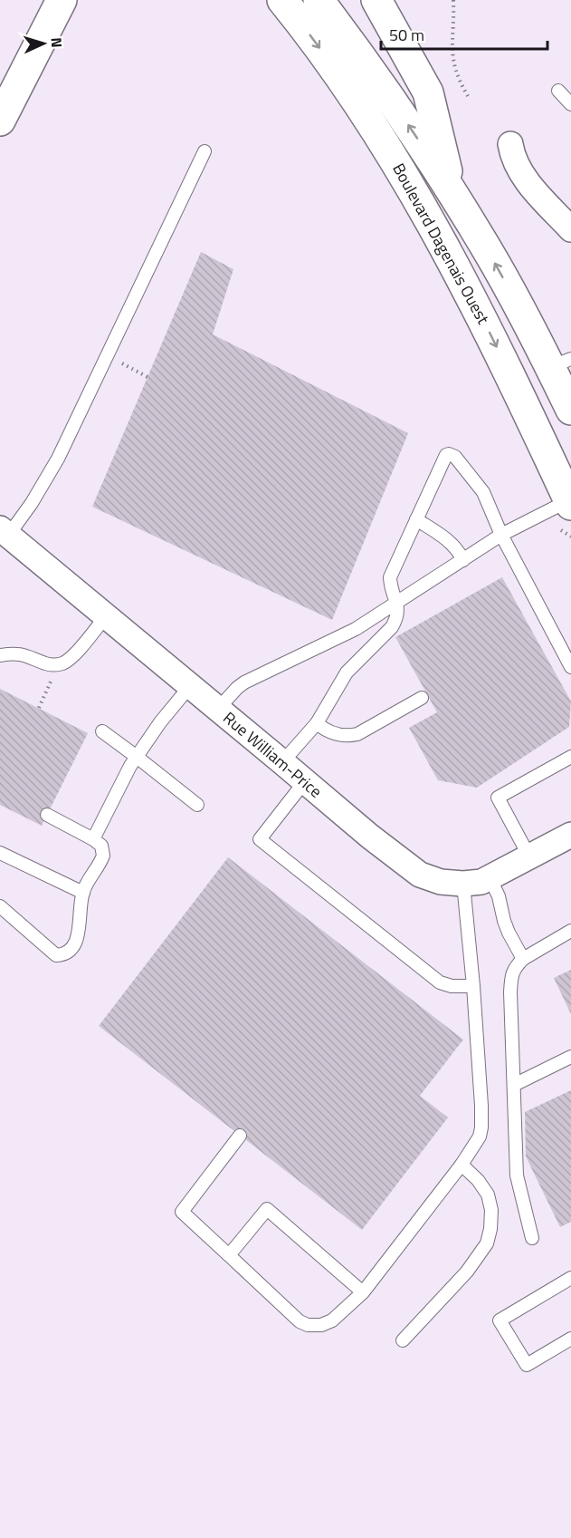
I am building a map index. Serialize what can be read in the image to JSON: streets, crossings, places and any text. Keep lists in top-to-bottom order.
{
  "streets": {
    "main road": ["Boulevard Dagenais Ouest"],
    "street": ["Rue William-Price"]
  },
  "scale_bar": "50 m",
  "north": "right"
}
